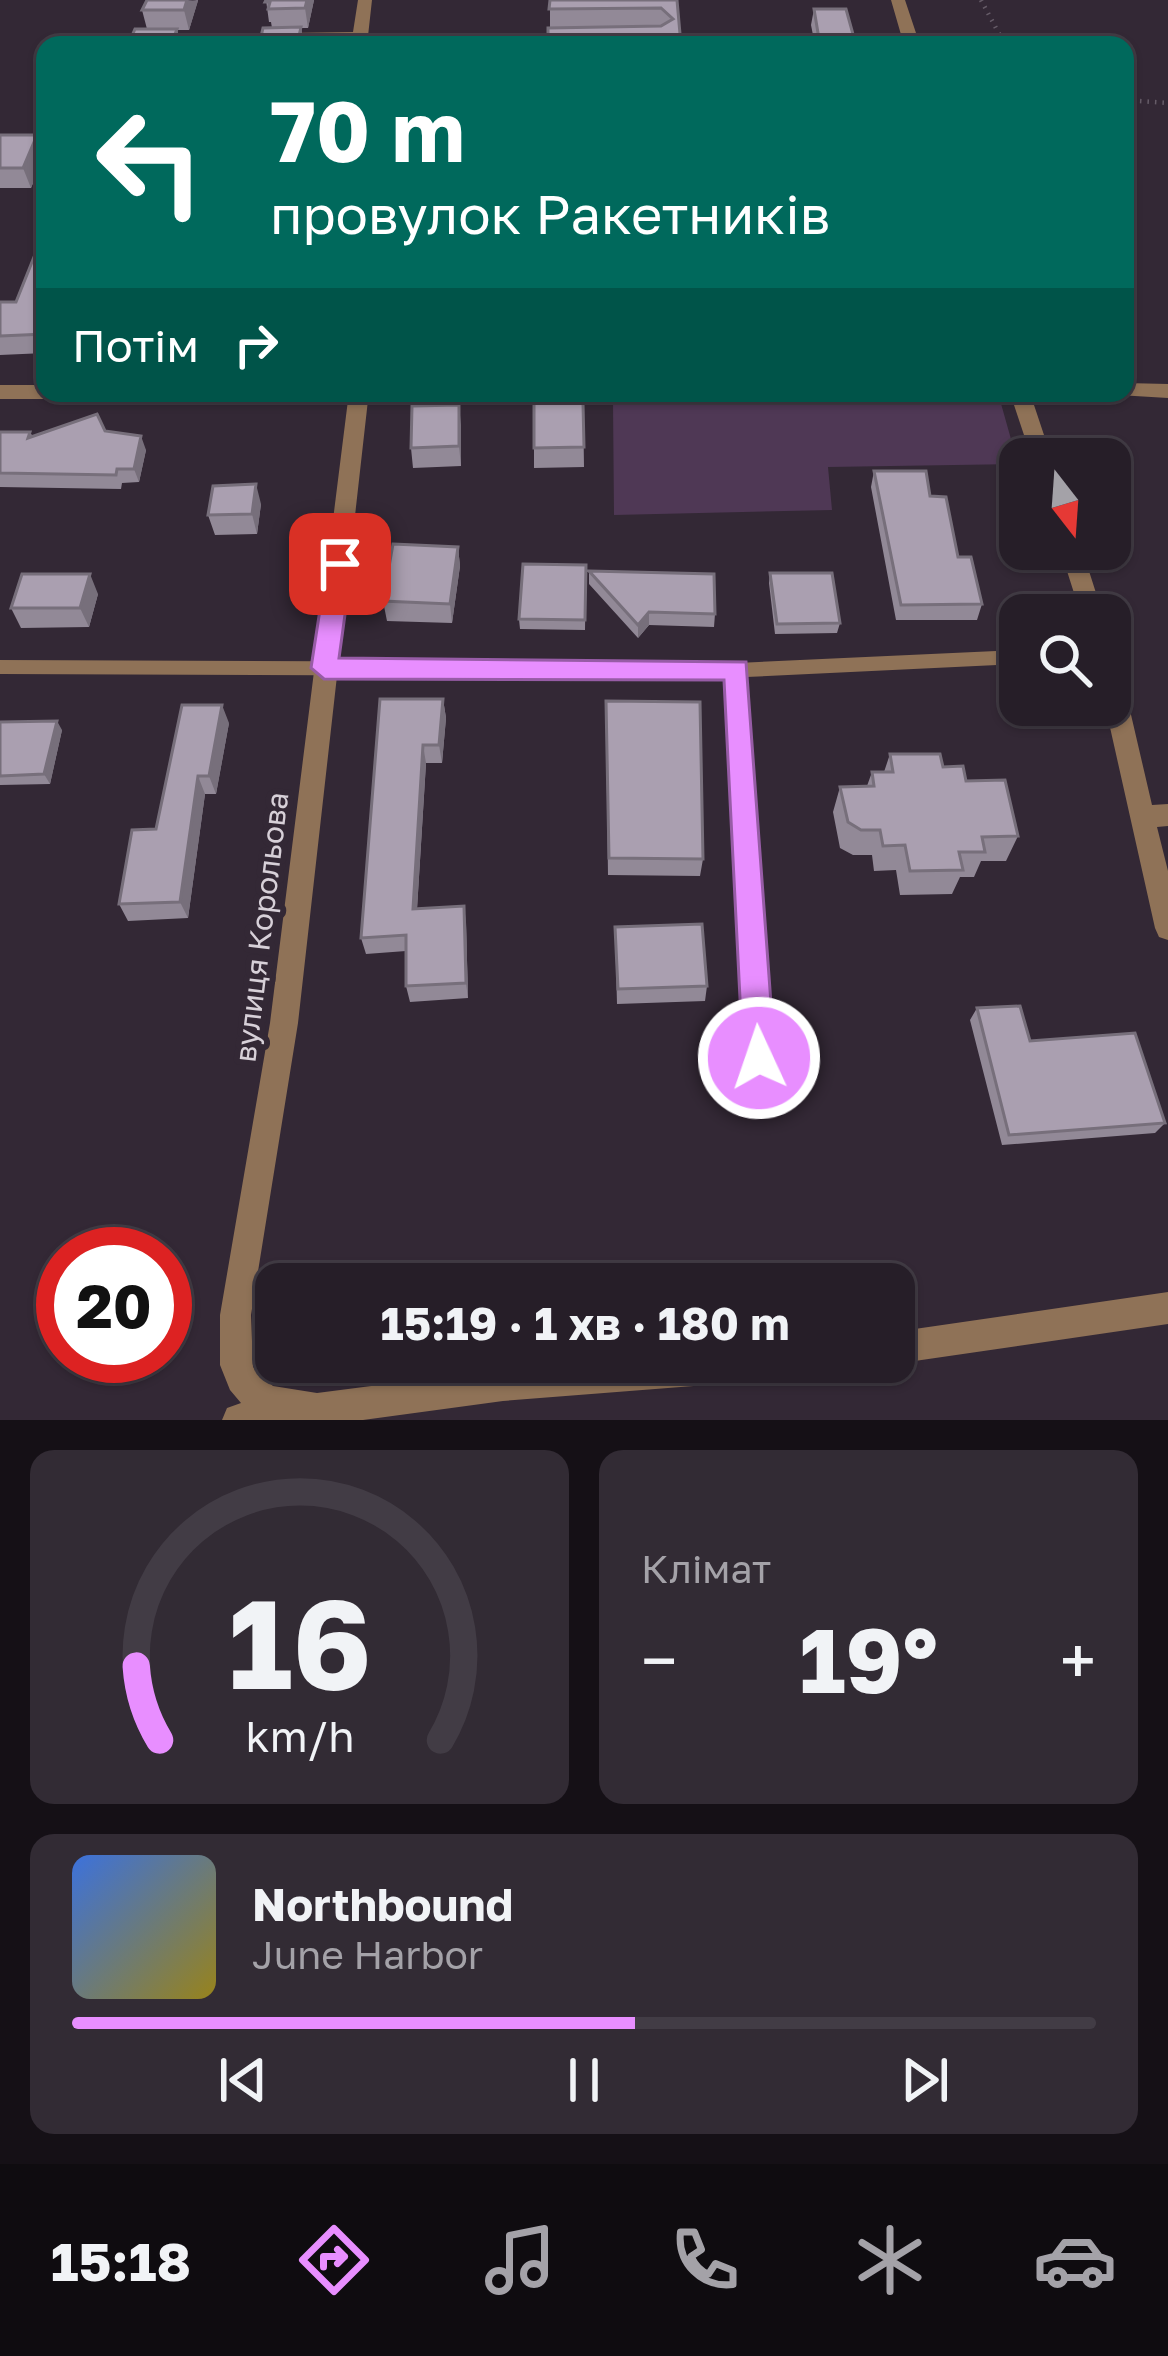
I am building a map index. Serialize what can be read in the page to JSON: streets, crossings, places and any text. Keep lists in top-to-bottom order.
{
  "streets": {
    "street": ["вулиця Корольова"]
  },
  "north": "bottom",
  "page": {
    "turn": ["70 m", "провулок Ракетників"],
    "then": "Потім",
    "limit": "20",
    "trip": "15:19 · 1 хв · 180 m",
    "tile": "Клімат",
    "heat": ["−", "19°", "+"],
    "song": ["Northbound", "June Harbor"],
    "tabs": "15:18",
    "gauge": ["16", "km/h"]
  }
}
